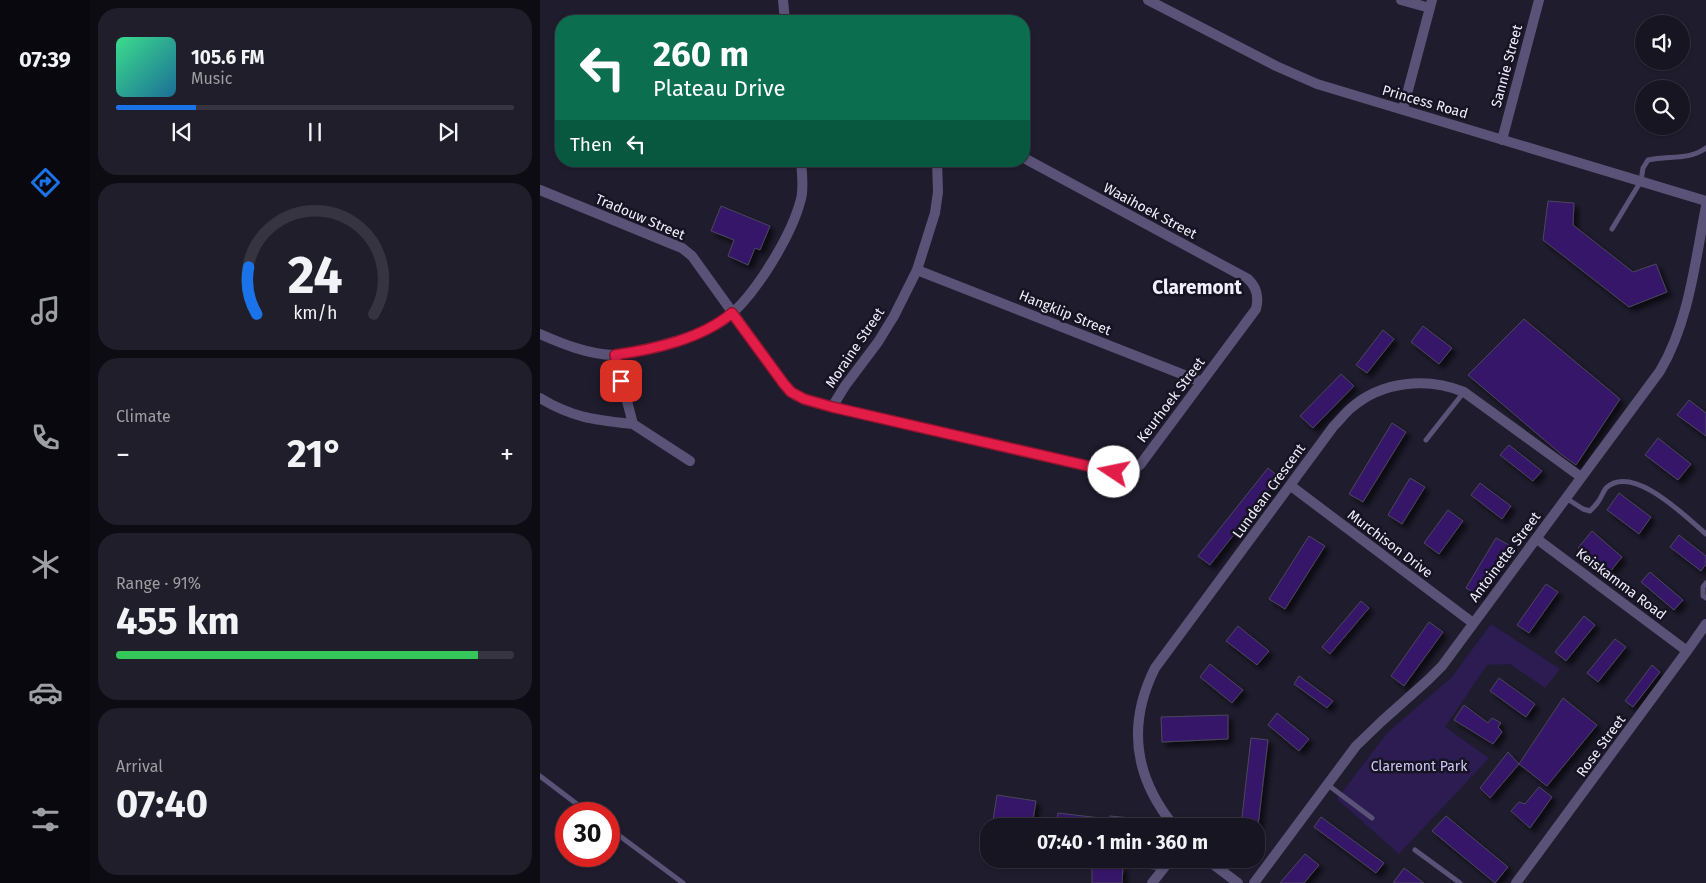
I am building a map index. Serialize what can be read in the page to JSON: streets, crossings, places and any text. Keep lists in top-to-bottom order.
{
  "streets": {
    "street": [
      "Sannie Street",
      "Princess Road",
      "Waaihoek Street",
      "Tradouw Street",
      "Hangklip Street",
      "Moraine Street",
      "Keurhoek Street",
      "Lundean Crescent",
      "Murchison Drive",
      "Antoinette Street",
      "Keiskamma Road",
      "Rose Street"
    ]
  },
  "crossings": [
    ["Sannie Street", "Princess Road"],
    ["Waaihoek Street", "Keurhoek Street"],
    ["Tradouw Street", "Keurhoek Street"],
    ["Hangklip Street", "Moraine Street"],
    ["Hangklip Street", "Keurhoek Street"],
    ["Moraine Street", "Keurhoek Street"],
    ["Lundean Crescent", "Murchison Drive"],
    ["Lundean Crescent", "Antoinette Street"],
    ["Murchison Drive", "Antoinette Street"],
    ["Antoinette Street", "Keiskamma Road"],
    ["Keiskamma Road", "Rose Street"]
  ],
  "districts": ["Claremont"],
  "parks": ["Claremont Park"],
  "page": {
    "tabs": "07:39",
    "turn": ["260 m", "Plateau Drive"],
    "song": ["105.6 FM", "Music"],
    "then": "Then",
    "tile": [
      "Climate",
      ["Range · 91%", "455 km"],
      ["Arrival", "07:40"]
    ],
    "heat": ["−", "21°", "+"],
    "limit": "30",
    "trip": "07:40 · 1 min · 360 m",
    "gauge": ["24", "km/h"]
  }
}
